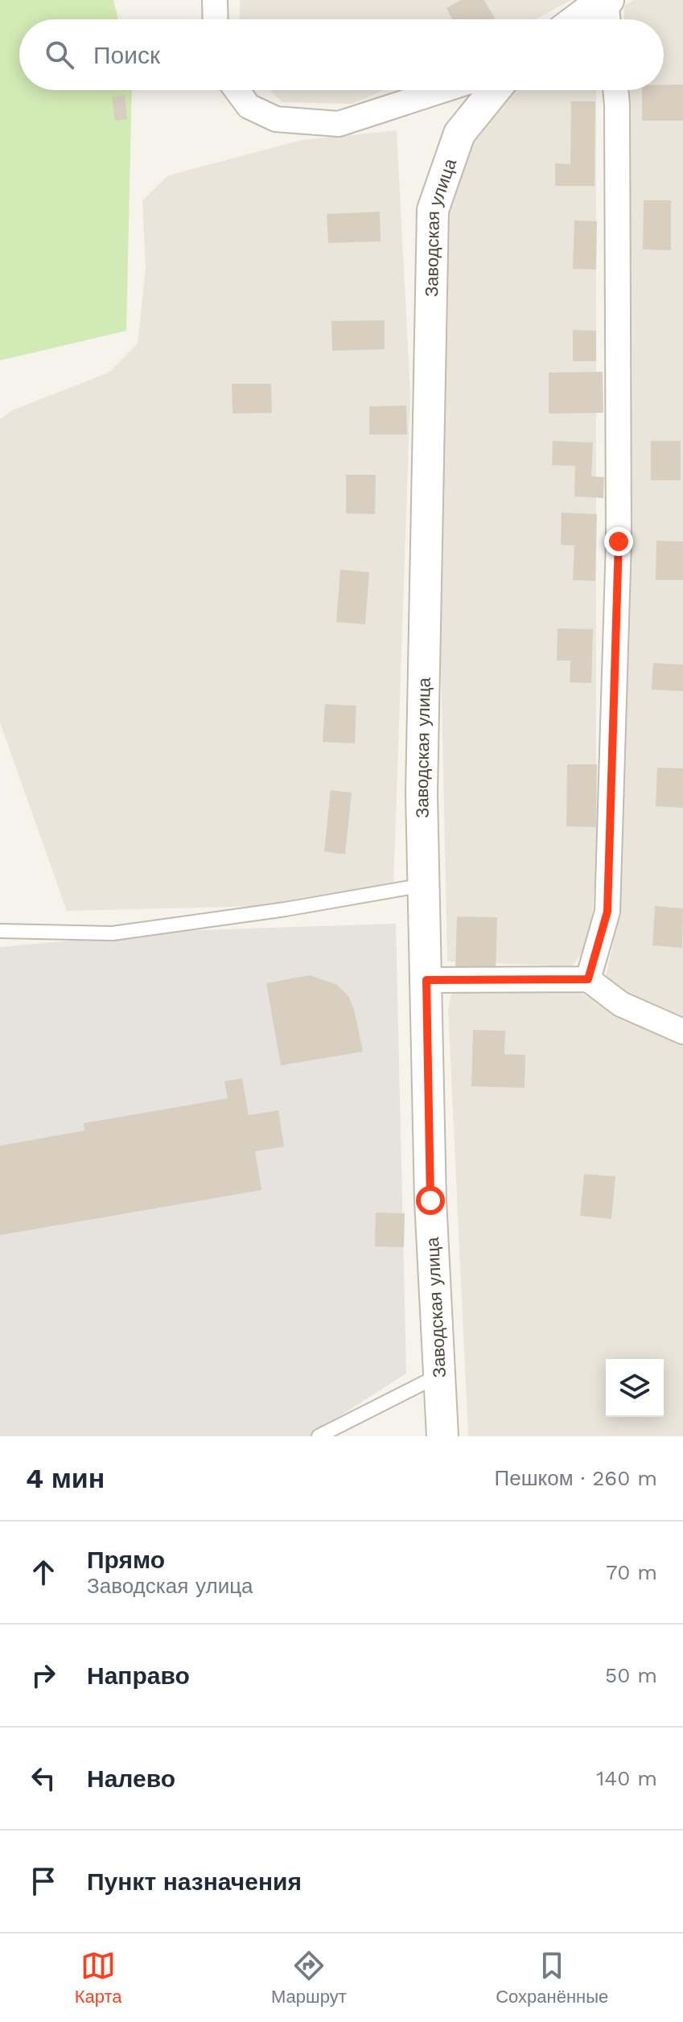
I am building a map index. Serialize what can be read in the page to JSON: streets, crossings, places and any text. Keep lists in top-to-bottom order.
{
  "streets": {
    "street": ["Заводская улица"]
  },
  "page": {
    "search": "Поиск",
    "heading": ["4 мин", "Пешком · 260 m"],
    "list": [
      ["Прямо", "Заводская улица", "70 m"],
      ["Направо", "50 m"],
      ["Налево", "140 m"],
      "Пункт назначения"
    ],
    "nav": ["Карта", "Маршрут", "Сохранённые"]
  }
}
